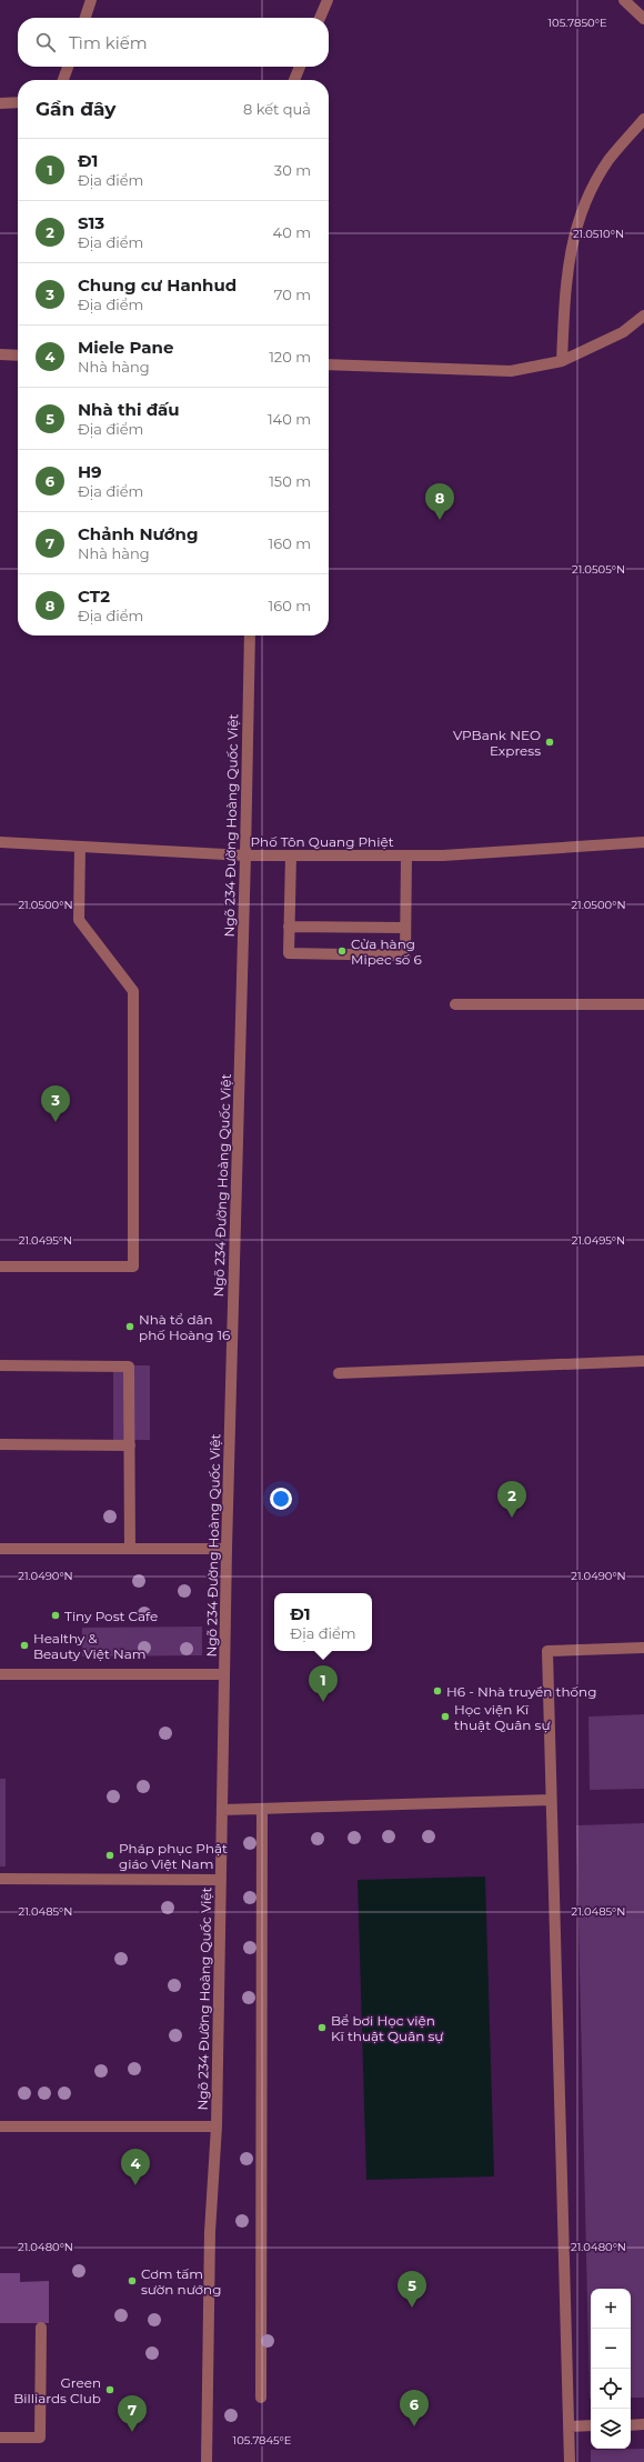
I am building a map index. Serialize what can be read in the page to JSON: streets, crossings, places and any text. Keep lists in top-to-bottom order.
{
  "streets": {
    "street": ["Ngõ 234 Đường Hoàng Quốc Việt", "Phố Tôn Quang Phiệt"]
  },
  "crossings": [
    ["Ngõ 234 Đường Hoàng Quốc Việt", "Phố Tôn Quang Phiệt"]
  ],
  "places": [
    "VPBank NEO Express",
    "Cửa hàng Mipec số 6",
    "Nhà tổ dân phố Hoàng 16",
    "Tiny Post Cafe",
    "Healthy & Beauty Việt Nam",
    "H6 - Nhà truyền thống",
    "Học viện Kĩ thuật Quân sự",
    "Pháp phục Phật giáo Việt Nam",
    "Bể bơi Học viện Kĩ thuật Quân sự",
    "Cơm tấm sườn nướng",
    "Green Billiards Club"
  ],
  "page": {
    "search": "Tìm kiếm",
    "heading": ["Gần đây", "8 kết quả"],
    "list": [
      {
        "mark": "1",
        "name": "Đ1",
        "note": "Địa điểm",
        "value": "30 m"
      },
      {
        "mark": "2",
        "name": "S13",
        "note": "Địa điểm",
        "value": "40 m"
      },
      {
        "mark": "3",
        "name": "Chung cư Hanhud",
        "note": "Địa điểm",
        "value": "70 m"
      },
      {
        "mark": "4",
        "name": "Miele Pane",
        "note": "Nhà hàng",
        "value": "120 m"
      },
      {
        "mark": "5",
        "name": "Nhà thi đấu",
        "note": "Địa điểm",
        "value": "140 m"
      },
      {
        "mark": "6",
        "name": "H9",
        "note": "Địa điểm",
        "value": "150 m"
      },
      {
        "mark": "7",
        "name": "Chảnh Nướng",
        "note": "Nhà hàng",
        "value": "160 m"
      },
      {
        "mark": "8",
        "name": "CT2",
        "note": "Địa điểm",
        "value": "160 m"
      }
    ],
    "pins": [
      "8",
      "3",
      "2",
      "1",
      "4",
      "5",
      "6",
      "7"
    ],
    "popup": ["Đ1", "Địa điểm"],
    "map_buttons": ["+", "−"]
  },
  "coordinates": [
    "105.7850°E",
    "21.0510°N",
    "21.0505°N",
    "21.0500°N",
    "21.0495°N",
    "21.0490°N",
    "21.0485°N",
    "21.0480°N",
    "105.7845°E"
  ]
}
